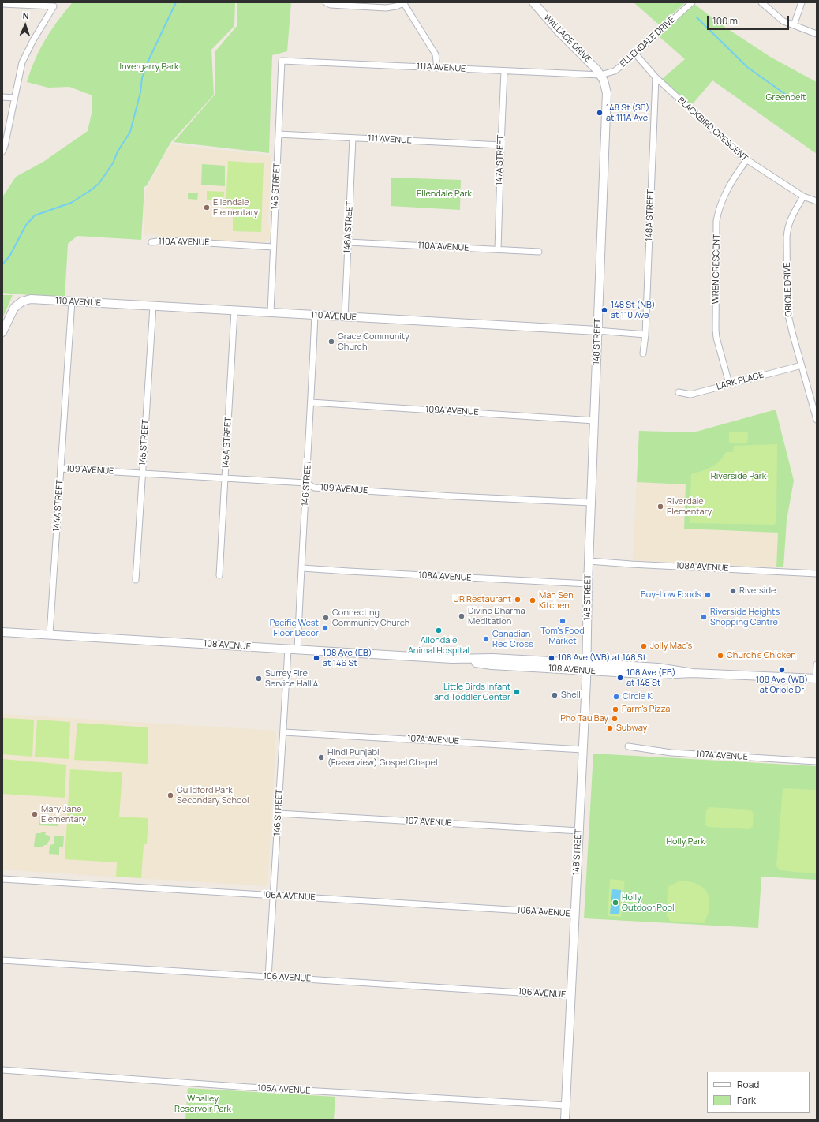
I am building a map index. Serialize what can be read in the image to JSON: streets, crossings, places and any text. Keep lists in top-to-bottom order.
{
  "streets": {
    "street": [
      "WALLACE DRIVE",
      "ELLENDALE DRIVE",
      "111A AVENUE",
      "BLACKBIRD CRESCENT",
      "111 AVENUE",
      "147A STREET",
      "146 STREET",
      "148A STREET",
      "146A STREET",
      "110A AVENUE",
      "WREN CRESCENT",
      "ORIOLE DRIVE",
      "110 AVENUE",
      "148 STREET",
      "LARK PLACE",
      "109A AVENUE",
      "145 STREET",
      "145A STREET",
      "109 AVENUE",
      "144A STREET",
      "108A AVENUE",
      "108 AVENUE",
      "107A AVENUE",
      "107 AVENUE",
      "106A AVENUE",
      "106 AVENUE",
      "105A AVENUE"
    ]
  },
  "crossings": [
    ["WALLACE DRIVE", "ELLENDALE DRIVE"],
    ["WALLACE DRIVE", "111A AVENUE"],
    ["WALLACE DRIVE", "148 STREET"],
    ["ELLENDALE DRIVE", "111A AVENUE"],
    ["ELLENDALE DRIVE", "BLACKBIRD CRESCENT"],
    ["ELLENDALE DRIVE", "148 STREET"],
    ["111A AVENUE", "147A STREET"],
    ["111A AVENUE", "146 STREET"],
    ["111A AVENUE", "148 STREET"],
    ["BLACKBIRD CRESCENT", "148A STREET"],
    ["BLACKBIRD CRESCENT", "WREN CRESCENT"],
    ["BLACKBIRD CRESCENT", "ORIOLE DRIVE"],
    ["111 AVENUE", "147A STREET"],
    ["111 AVENUE", "146 STREET"],
    ["111 AVENUE", "146A STREET"],
    ["147A STREET", "110A AVENUE"],
    ["146 STREET", "110A AVENUE"],
    ["146 STREET", "110 AVENUE"],
    ["146 STREET", "109A AVENUE"],
    ["146 STREET", "109 AVENUE"],
    ["146 STREET", "108A AVENUE"],
    ["146 STREET", "108 AVENUE"],
    ["146 STREET", "107A AVENUE"],
    ["146 STREET", "107 AVENUE"],
    ["146 STREET", "106A AVENUE"],
    ["146 STREET", "106 AVENUE"],
    ["148A STREET", "110 AVENUE"],
    ["146A STREET", "110A AVENUE"],
    ["146A STREET", "110 AVENUE"],
    ["WREN CRESCENT", "LARK PLACE"],
    ["ORIOLE DRIVE", "LARK PLACE"],
    ["110 AVENUE", "148 STREET"],
    ["110 AVENUE", "145 STREET"],
    ["110 AVENUE", "145A STREET"],
    ["110 AVENUE", "144A STREET"],
    ["148 STREET", "109A AVENUE"],
    ["148 STREET", "109 AVENUE"],
    ["148 STREET", "108A AVENUE"],
    ["148 STREET", "108 AVENUE"],
    ["148 STREET", "107A AVENUE"],
    ["148 STREET", "107 AVENUE"],
    ["148 STREET", "106A AVENUE"],
    ["148 STREET", "106 AVENUE"],
    ["148 STREET", "105A AVENUE"],
    ["145 STREET", "109 AVENUE"],
    ["145A STREET", "109 AVENUE"],
    ["109 AVENUE", "144A STREET"],
    ["144A STREET", "108 AVENUE"]
  ],
  "parks": [
    "Invergarry Park",
    "Greenbelt",
    "Ellendale Park",
    "Riverside Park",
    "Holly Park",
    "Whalley Reservoir Park"
  ],
  "places": [
    "148 St (SB) at 111A Ave",
    "Ellendale Elementary",
    "148 St (NB) at 110 Ave",
    "Grace Community Church",
    "Riverdale Elementary",
    "Riverside",
    "Buy-Low Foods",
    "UR Restaurant",
    "Man Sen Kitchen",
    "Divine Dharma Meditation",
    "Riverside Heights Shopping Centre",
    "Connecting Community Church",
    "Tom's Food Market",
    "Pacific West Floor Decor",
    "Allondale Animal Hospital",
    "Canadian Red Cross",
    "Jolly Mac's",
    "Church's Chicken",
    "108 Ave (EB) at 146 St",
    "108 Ave (WB) at 148 St",
    "108 Ave (WB) at Oriole Dr",
    "108 Ave (EB) at 148 St",
    "Surrey Fire Service Hall 4",
    "Little Birds Infant and Toddler Center",
    "Shell",
    "Circle K",
    "Parm's Pizza",
    "Pho Tau Bay",
    "Subway",
    "Hindi Punjabi (Fraserview) Gospel Chapel",
    "Guildford Park Secondary School",
    "Mary Jane Elementary",
    "Holly Outdoor Pool"
  ],
  "legend": ["Road", "Park"],
  "scale_bar": "100 m",
  "north": "top"
}
